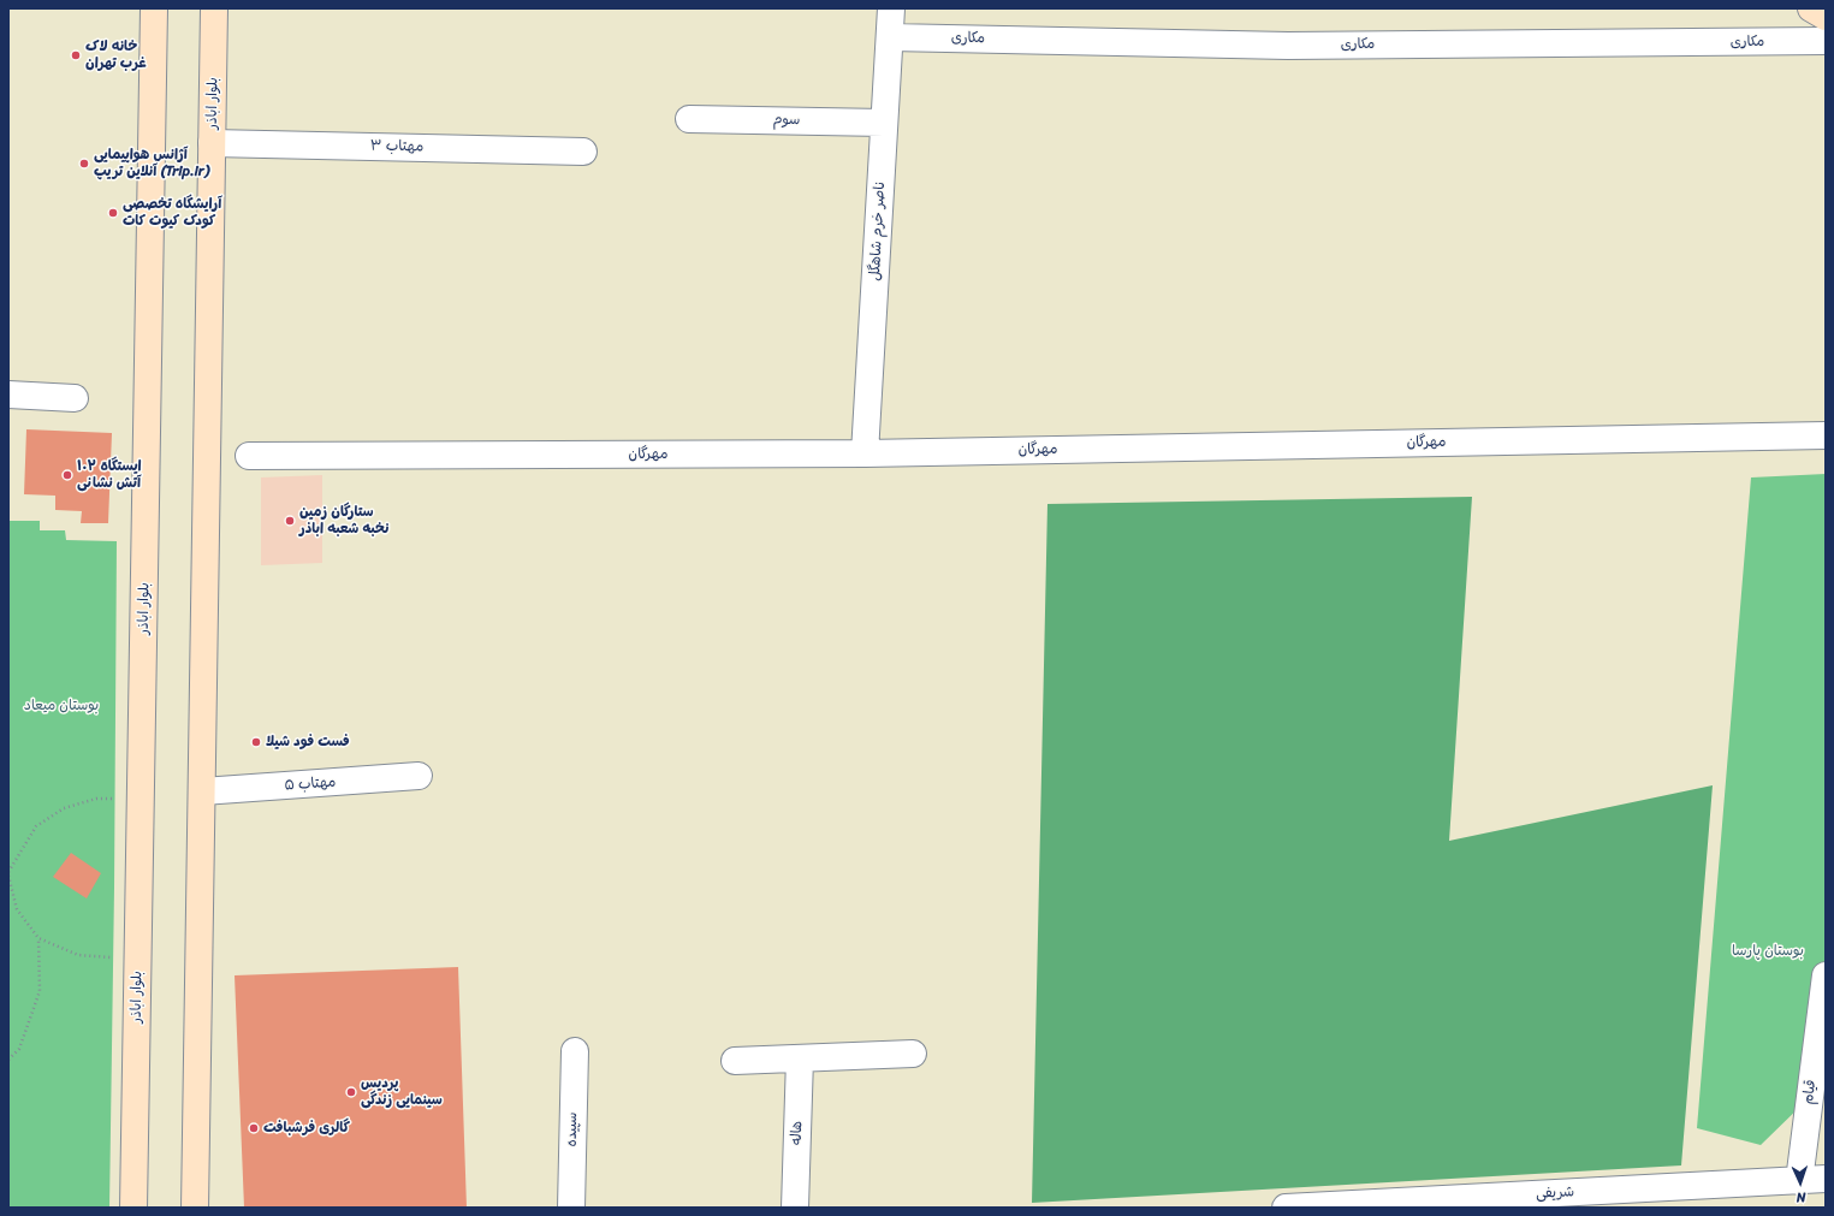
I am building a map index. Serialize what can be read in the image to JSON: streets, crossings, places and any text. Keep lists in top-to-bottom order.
{
  "streets": {
    "main road": ["بلوار اباذر"],
    "street": [
      "مکاری",
      "سوم",
      "مهتاب ۳",
      "ناصر خرم شاهگل",
      "مهرگان",
      "مهتاب ۵",
      "قیام",
      "سپیده",
      "هاله",
      "شریفی"
    ]
  },
  "crossings": [
    ["مکاری", "ناصر خرم شاهگل"],
    ["بلوار اباذر", "مهتاب ۳"],
    ["بلوار اباذر", "مهتاب ۵"],
    ["سوم", "ناصر خرم شاهگل"],
    ["ناصر خرم شاهگل", "مهرگان"],
    ["قیام", "شریفی"]
  ],
  "parks": ["بوستان میعاد", "بوستان پارسا"],
  "places": [
    "خانه لاک غرب تهران",
    "آژانس هواپیمایی آنلاین تریپ (Trip.ir)",
    "آرایشگاه تخصصی کودک کیوت کات",
    "ایستگاه ۱۰۲ آتش نشانی",
    "ستارگان زمین نخبه شعبه اباذر",
    "فست فود شیلا",
    "پردیس سینمایی زندگی",
    "گالری فرشبافت"
  ],
  "north": "bottom"
}
